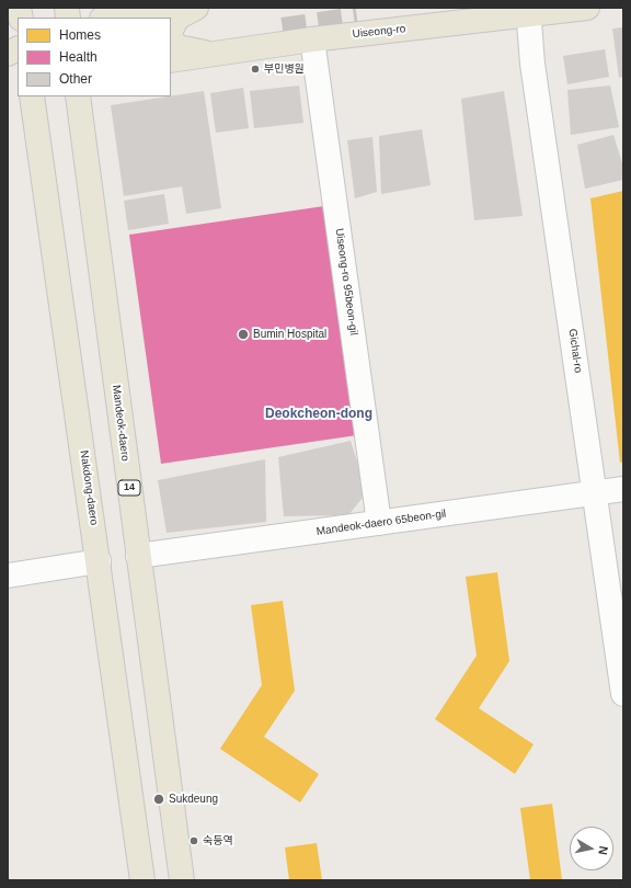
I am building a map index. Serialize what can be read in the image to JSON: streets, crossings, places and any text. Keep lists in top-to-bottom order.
{
  "streets": {
    "main road": [
      "Uiseong-ro",
      "Mandeok-daero",
      "Nakdong-daero",
      "14"
    ],
    "street": ["Uiseong-ro 95beon-gil", "Gichal-ro", "Mandeok-daero 65beon-gil"]
  },
  "crossings": [
    ["Uiseong-ro", "Uiseong-ro 95beon-gil"],
    ["Uiseong-ro", "Gichal-ro"],
    ["Uiseong-ro 95beon-gil", "Mandeok-daero 65beon-gil"],
    ["Gichal-ro", "Mandeok-daero 65beon-gil"],
    ["Mandeok-daero", "Mandeok-daero 65beon-gil"]
  ],
  "districts": ["Deokcheon-dong"],
  "places": [
    "부민병원",
    "Bumin Hospital",
    "Sukdeung",
    "숙등역"
  ],
  "legend": ["Homes", "Health", "Other"],
  "north": "right"
}
